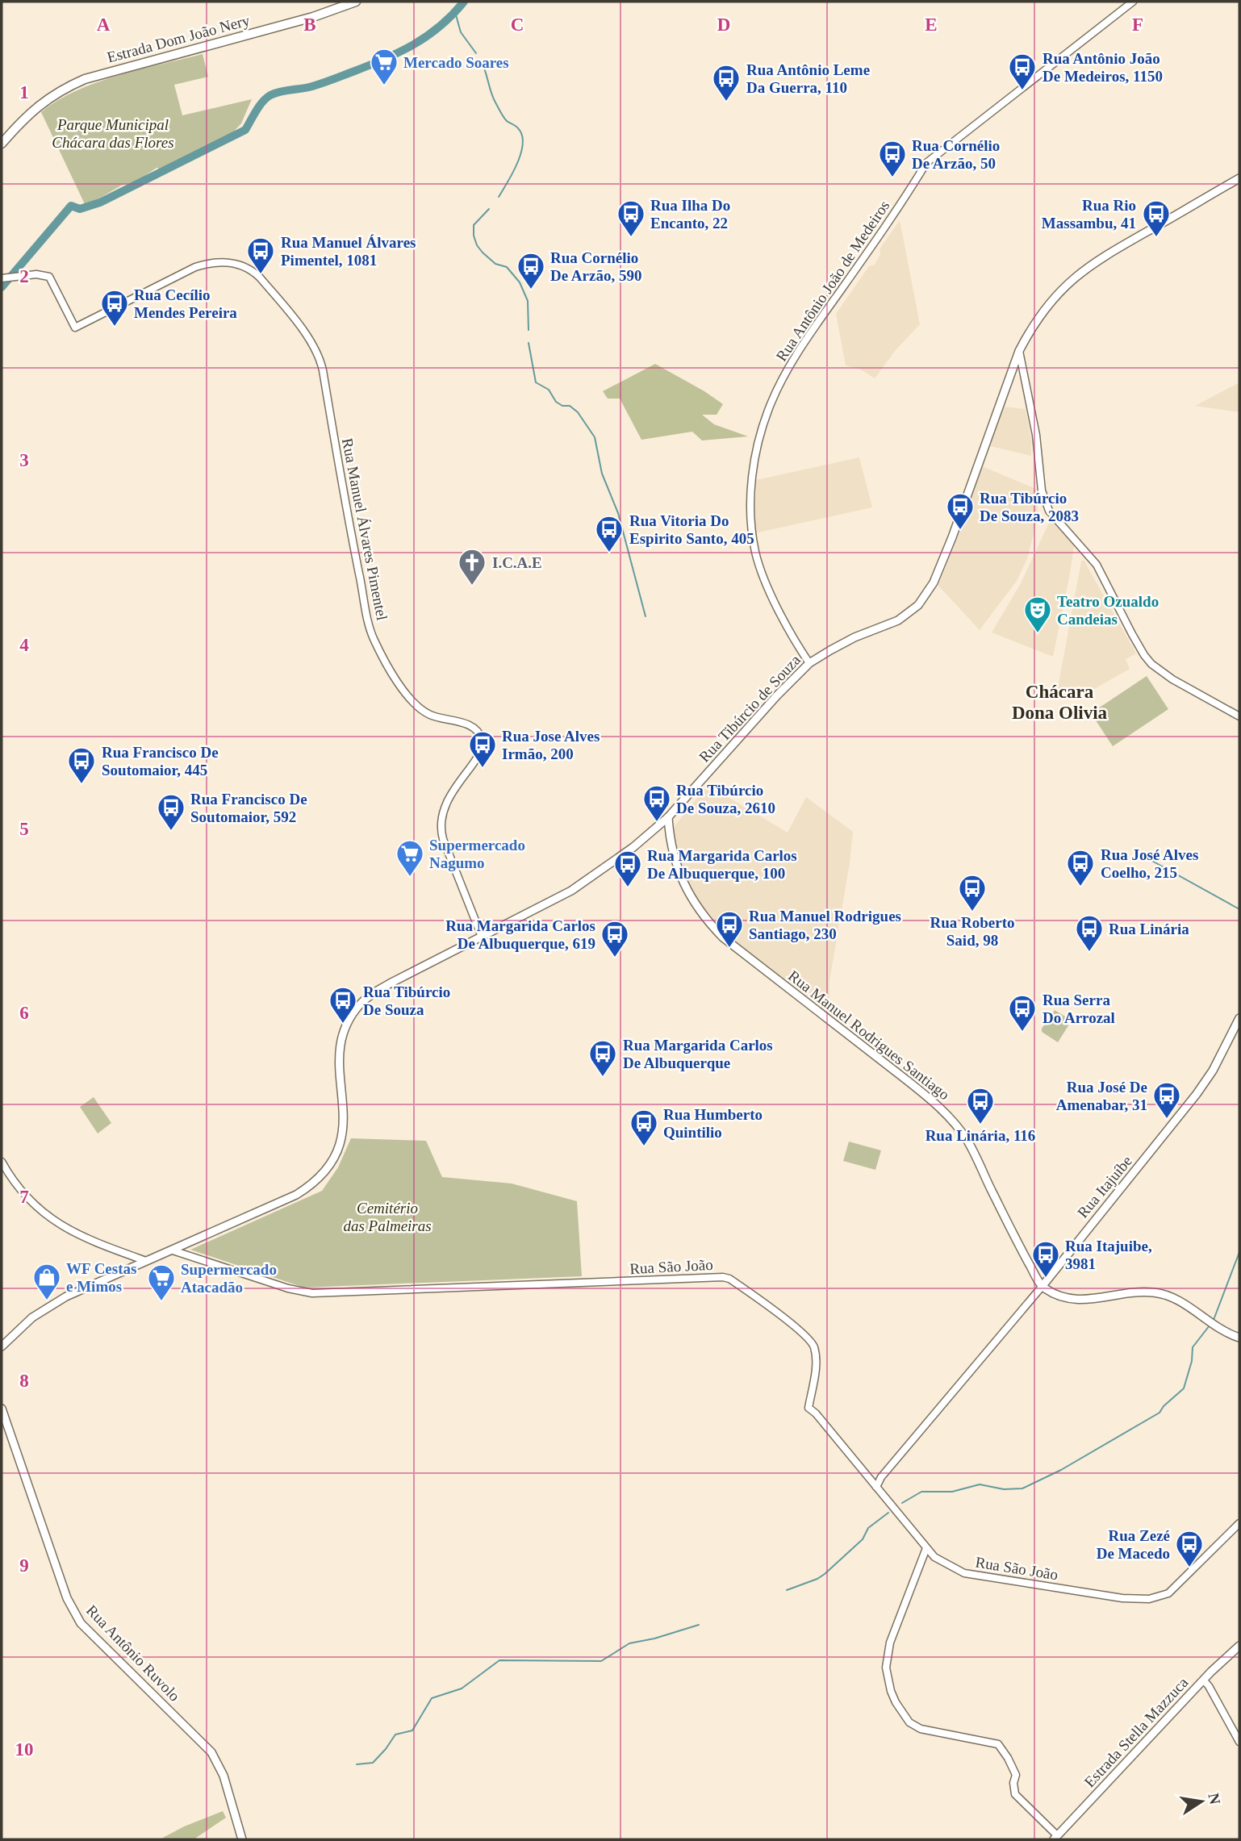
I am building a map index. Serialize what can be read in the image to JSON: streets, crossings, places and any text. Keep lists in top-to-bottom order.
{
  "streets": {
    "main road": [
      "Estrada Dom João Nery",
      "Rua Tibúrcio de Souza",
      "Rua Manuel Rodrigues Santiago",
      "Rua Itajuíbe",
      "Rua Antônio Ruvolo",
      "Estrada Stella Mazzuca"
    ],
    "street": ["Rua Antônio João de Medeiros", "Rua Manuel Álvares Pimentel", "Rua São João"]
  },
  "crossings": [
    ["Rua Antônio João de Medeiros", "Rua Tibúrcio de Souza"],
    ["Rua Manuel Álvares Pimentel", "Rua Tibúrcio de Souza"],
    ["Rua Tibúrcio de Souza", "Rua Manuel Rodrigues Santiago"],
    ["Rua Tibúrcio de Souza", "Rua São João"],
    ["Rua Manuel Rodrigues Santiago", "Rua Itajuíbe"],
    ["Rua Itajuíbe", "Rua São João"]
  ],
  "districts": ["Chácara Dona Olivia"],
  "parks": ["Parque Municipal Chácara das Flores", "Cemitério das Palmeiras"],
  "places": {
    "supermarket": ["Mercado Soares", "Supermercado Nagumo", "Supermercado Atacadão"],
    "bus stop": [
      "Rua Antônio João De Medeiros, 1150",
      "Rua Antônio Leme Da Guerra, 110",
      "Rua Cornélio De Arzão, 50",
      "Rua Ilha Do Encanto, 22",
      "Rua Rio Massambu, 41",
      "Rua Manuel Álvares Pimentel, 1081",
      "Rua Cornélio De Arzão, 590",
      "Rua Cecílio Mendes Pereira",
      "Rua Tibúrcio De Souza, 2083",
      "Rua Vitoria Do Espirito Santo, 405",
      "Rua Jose Alves Irmão, 200",
      "Rua Francisco De Soutomaior, 445",
      "Rua Tibúrcio De Souza, 2610",
      "Rua Francisco De Soutomaior, 592",
      "Rua José Alves Coelho, 215",
      "Rua Margarida Carlos De Albuquerque, 100",
      "Rua Roberto Said, 98",
      "Rua Manuel Rodrigues Santiago, 230",
      "Rua Linária",
      "Rua Margarida Carlos De Albuquerque, 619",
      "Rua Tibúrcio De Souza",
      "Rua Serra Do Arrozal",
      "Rua Margarida Carlos De Albuquerque",
      "Rua José De Amenabar, 31",
      "Rua Linária, 116",
      "Rua Humberto Quintilio",
      "Rua Itajuibe, 3981",
      "Rua Zezé De Macedo"
    ],
    "church": ["I.C.A.E"],
    "theatre": ["Teatro Ozualdo Candeias"],
    "shop": ["WF Cestas e Mimos"]
  },
  "north": "right",
  "grid": {
    "columns": [
      "A",
      "B",
      "C",
      "D",
      "E",
      "F"
    ],
    "rows": [
      "1",
      "2",
      "3",
      "4",
      "5",
      "6",
      "7",
      "8",
      "9",
      "10"
    ]
  }
}
